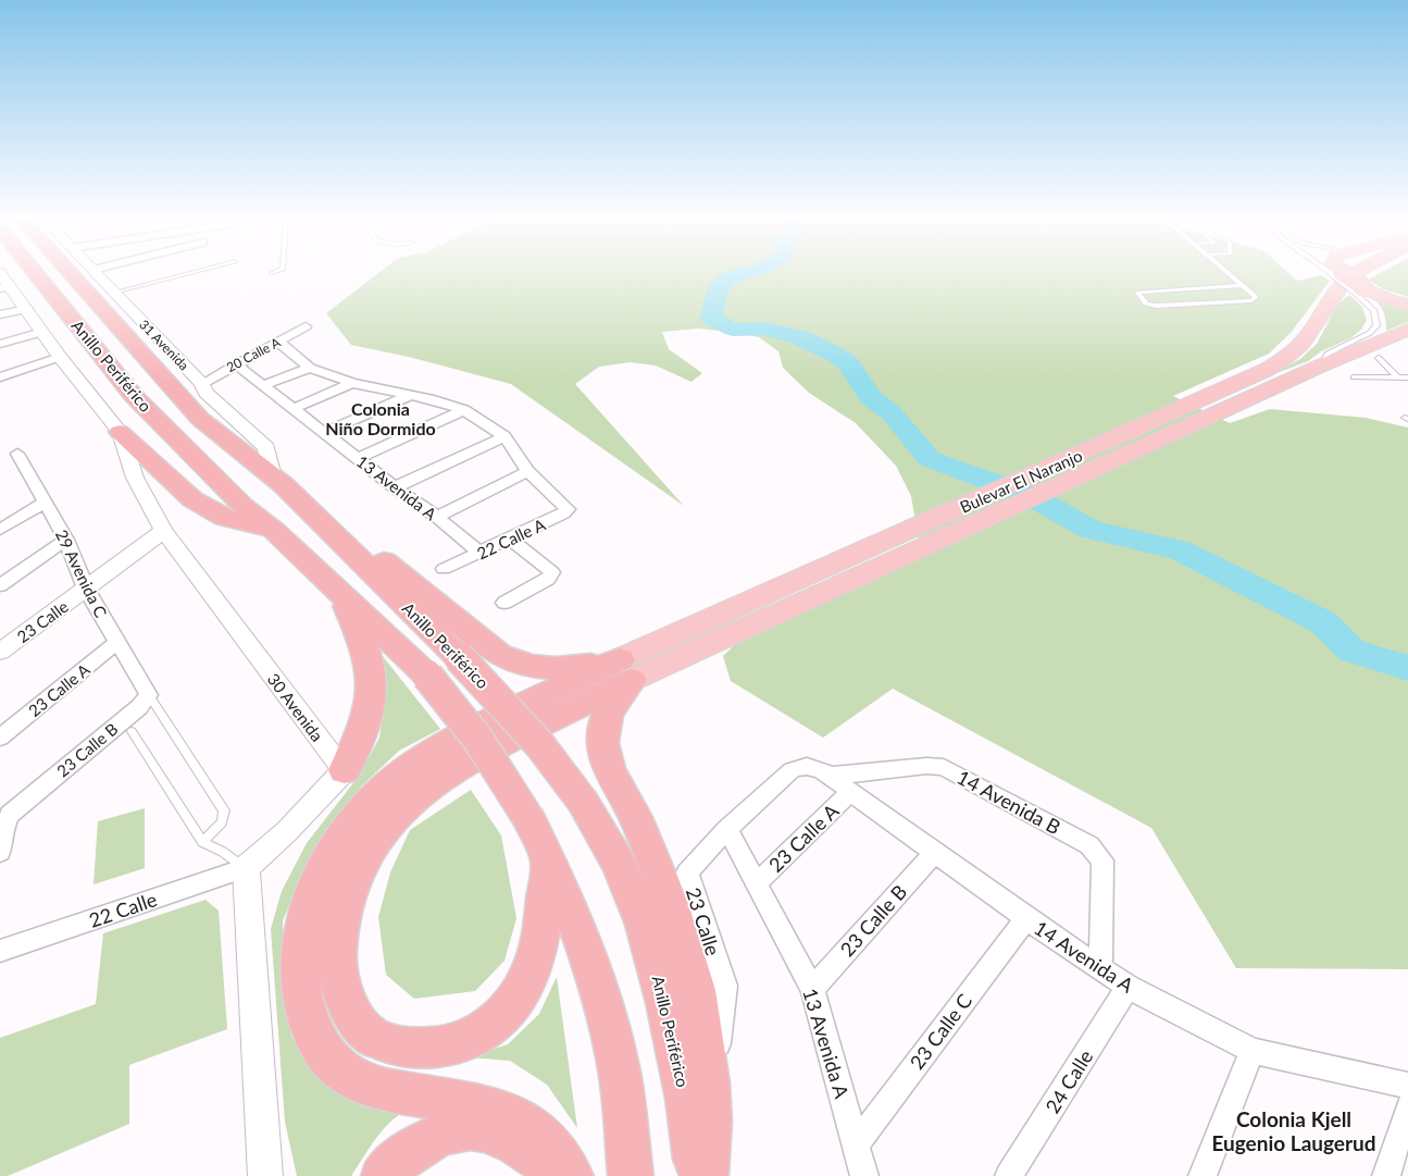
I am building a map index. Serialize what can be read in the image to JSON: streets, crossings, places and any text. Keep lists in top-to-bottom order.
{
  "streets": {
    "highway": ["Anillo Periférico"],
    "main road": ["Bulevar El Naranjo"],
    "street": [
      "31 Avenida",
      "20 Calle A",
      "13 Avenida A",
      "22 Calle A",
      "29 Avenida C",
      "23 Calle",
      "23 Calle A",
      "30 Avenida",
      "23 Calle B",
      "14 Avenida B",
      "22 Calle",
      "14 Avenida A",
      "23 Calle C",
      "24 Calle"
    ]
  },
  "crossings": [
    ["31 Avenida", "20 Calle A"],
    ["31 Avenida", "Anillo Periférico"],
    ["20 Calle A", "13 Avenida A"],
    ["13 Avenida A", "22 Calle A"],
    ["13 Avenida A", "23 Calle"],
    ["13 Avenida A", "23 Calle A"],
    ["13 Avenida A", "23 Calle B"],
    ["13 Avenida A", "23 Calle C"],
    ["29 Avenida C", "23 Calle"],
    ["29 Avenida C", "23 Calle A"],
    ["29 Avenida C", "23 Calle B"],
    ["23 Calle", "30 Avenida"],
    ["23 Calle", "14 Avenida A"],
    ["23 Calle A", "14 Avenida B"],
    ["23 Calle A", "14 Avenida A"],
    ["23 Calle B", "14 Avenida A"],
    ["14 Avenida B", "14 Avenida A"],
    ["14 Avenida A", "23 Calle C"],
    ["14 Avenida A", "24 Calle"]
  ],
  "districts": ["Colonia Niño Dormido", "Colonia Kjell Eugenio Laugerud"]
}
